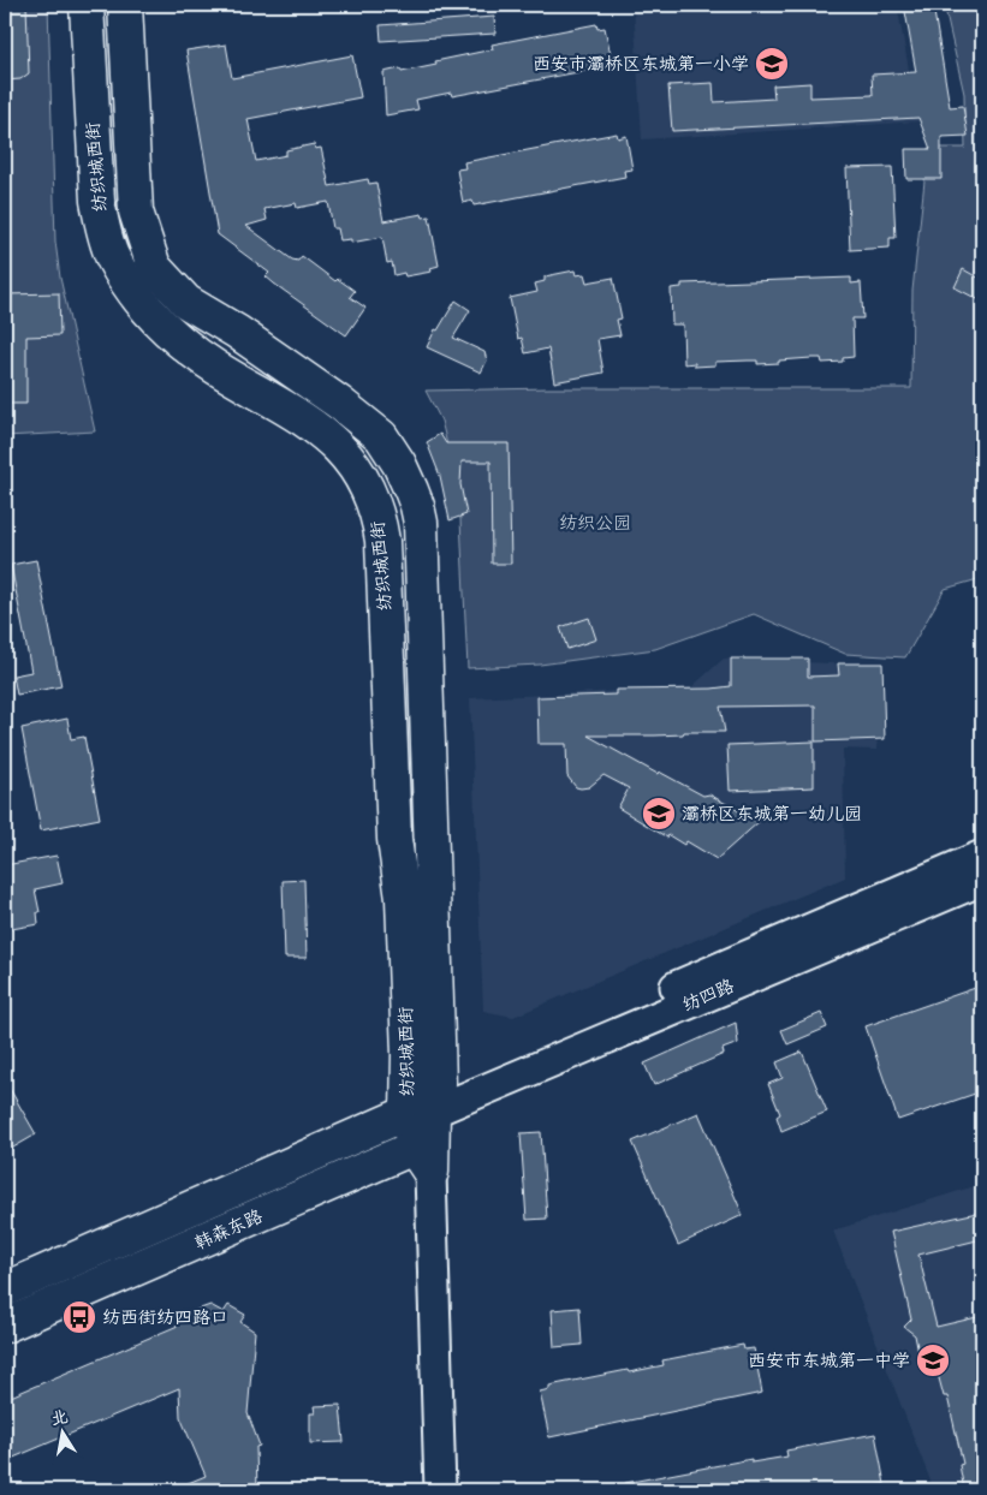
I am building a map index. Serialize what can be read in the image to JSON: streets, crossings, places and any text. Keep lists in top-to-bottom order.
{
  "streets": {
    "main road": ["纺织城西街", "韩森东路"],
    "street": ["纺四路"]
  },
  "crossings": [
    ["纺织城西街", "纺四路"],
    ["纺织城西街", "韩森东路"],
    ["纺四路", "韩森东路"]
  ],
  "parks": ["纺织公园"],
  "places": {
    "school or university": ["西安市灞桥区东城第一小学", "灞桥区东城第一幼儿园", "西安市东城第一中学"],
    "bus stop": ["纺西街纺四路口"]
  },
  "north": "top"
}
